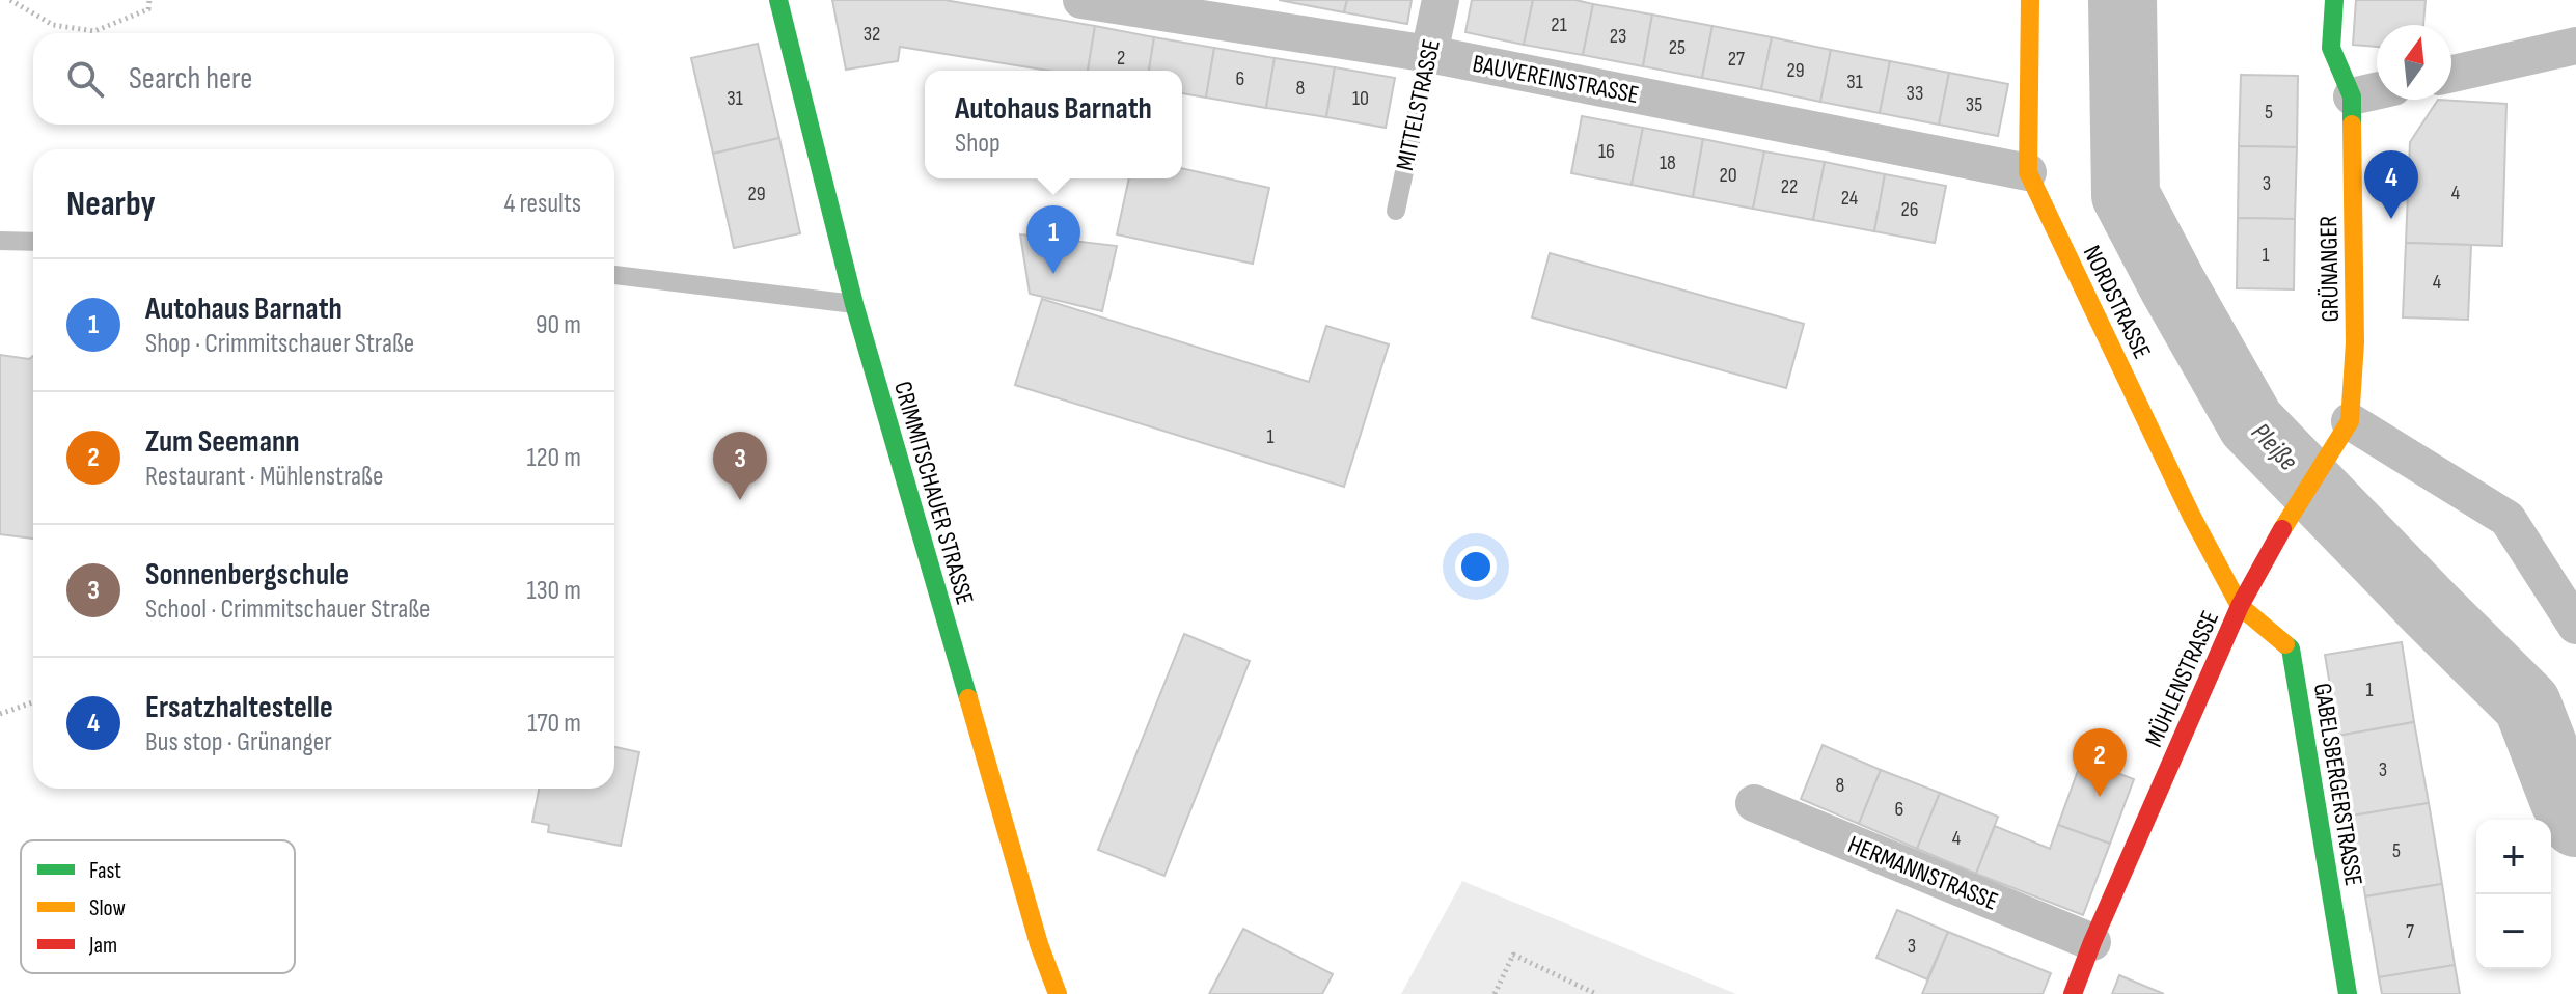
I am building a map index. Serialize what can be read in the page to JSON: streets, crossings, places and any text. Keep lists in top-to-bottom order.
{
  "streets": {
    "street": [
      "BAUVEREINSTRASSE",
      "MITTELSTRASSE",
      "GRÜNANGER",
      "NORDSTRASSE",
      "CRIMMITSCHAUER STRASSE",
      "MÜHLENSTRASSE",
      "GABELSBERGERSTRASSE",
      "HERMANNSTRASSE"
    ]
  },
  "crossings": [
    ["BAUVEREINSTRASSE", "MITTELSTRASSE"],
    ["BAUVEREINSTRASSE", "NORDSTRASSE"],
    ["GRÜNANGER", "MÜHLENSTRASSE"],
    ["NORDSTRASSE", "MÜHLENSTRASSE"],
    ["NORDSTRASSE", "GABELSBERGERSTRASSE"],
    ["MÜHLENSTRASSE", "GABELSBERGERSTRASSE"],
    ["MÜHLENSTRASSE", "HERMANNSTRASSE"]
  ],
  "water": ["Pleiße"],
  "house_numbers": [
    "21",
    "32",
    "23",
    "25",
    "2",
    "27",
    "29",
    "6",
    "31",
    "8",
    "33",
    "31",
    "10",
    "35",
    "5",
    "16",
    "18",
    "20",
    "3",
    "22",
    "4",
    "29",
    "24",
    "26",
    "1",
    "4",
    "1",
    "1",
    "3",
    "8",
    "6",
    "4",
    "5",
    "7",
    "3"
  ],
  "legend": ["Fast", "Slow", "Jam"],
  "north": "top",
  "page": {
    "search": "Search here",
    "popup": ["Autohaus Barnath", "Shop"],
    "heading": ["Nearby", "4 results"],
    "pins": [
      "4",
      "1",
      "3",
      "2"
    ],
    "list": [
      {
        "mark": "1",
        "name": "Autohaus Barnath",
        "note": "Shop · Crimmitschauer Straße",
        "value": "90 m"
      },
      {
        "mark": "2",
        "name": "Zum Seemann",
        "note": "Restaurant · Mühlenstraße",
        "value": "120 m"
      },
      {
        "mark": "3",
        "name": "Sonnenbergschule",
        "note": "School · Crimmitschauer Straße",
        "value": "130 m"
      },
      {
        "mark": "4",
        "name": "Ersatzhaltestelle",
        "note": "Bus stop · Grünanger",
        "value": "170 m"
      }
    ],
    "map_buttons": ["+", "−"]
  }
}
